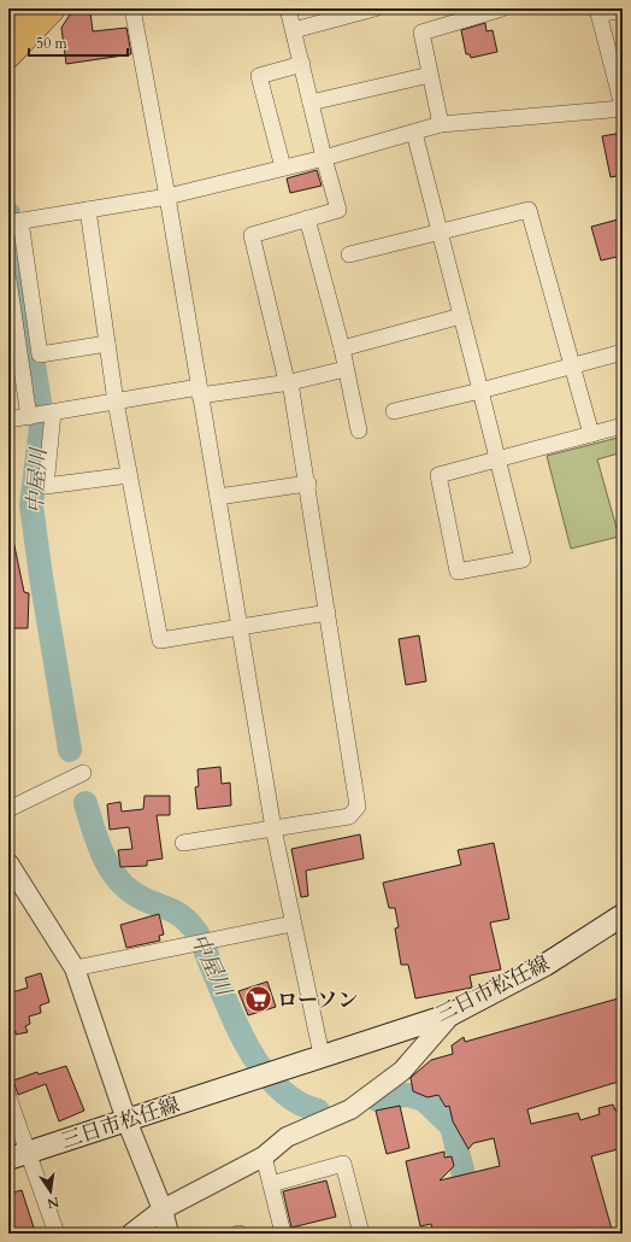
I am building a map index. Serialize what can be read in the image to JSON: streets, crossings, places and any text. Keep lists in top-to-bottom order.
{
  "streets": {
    "main road": ["三日市松任線"]
  },
  "water": ["中屋川"],
  "places": {
    "supermarket": ["ローソン"]
  },
  "scale_bar": "50 m",
  "north": "bottom"
}
